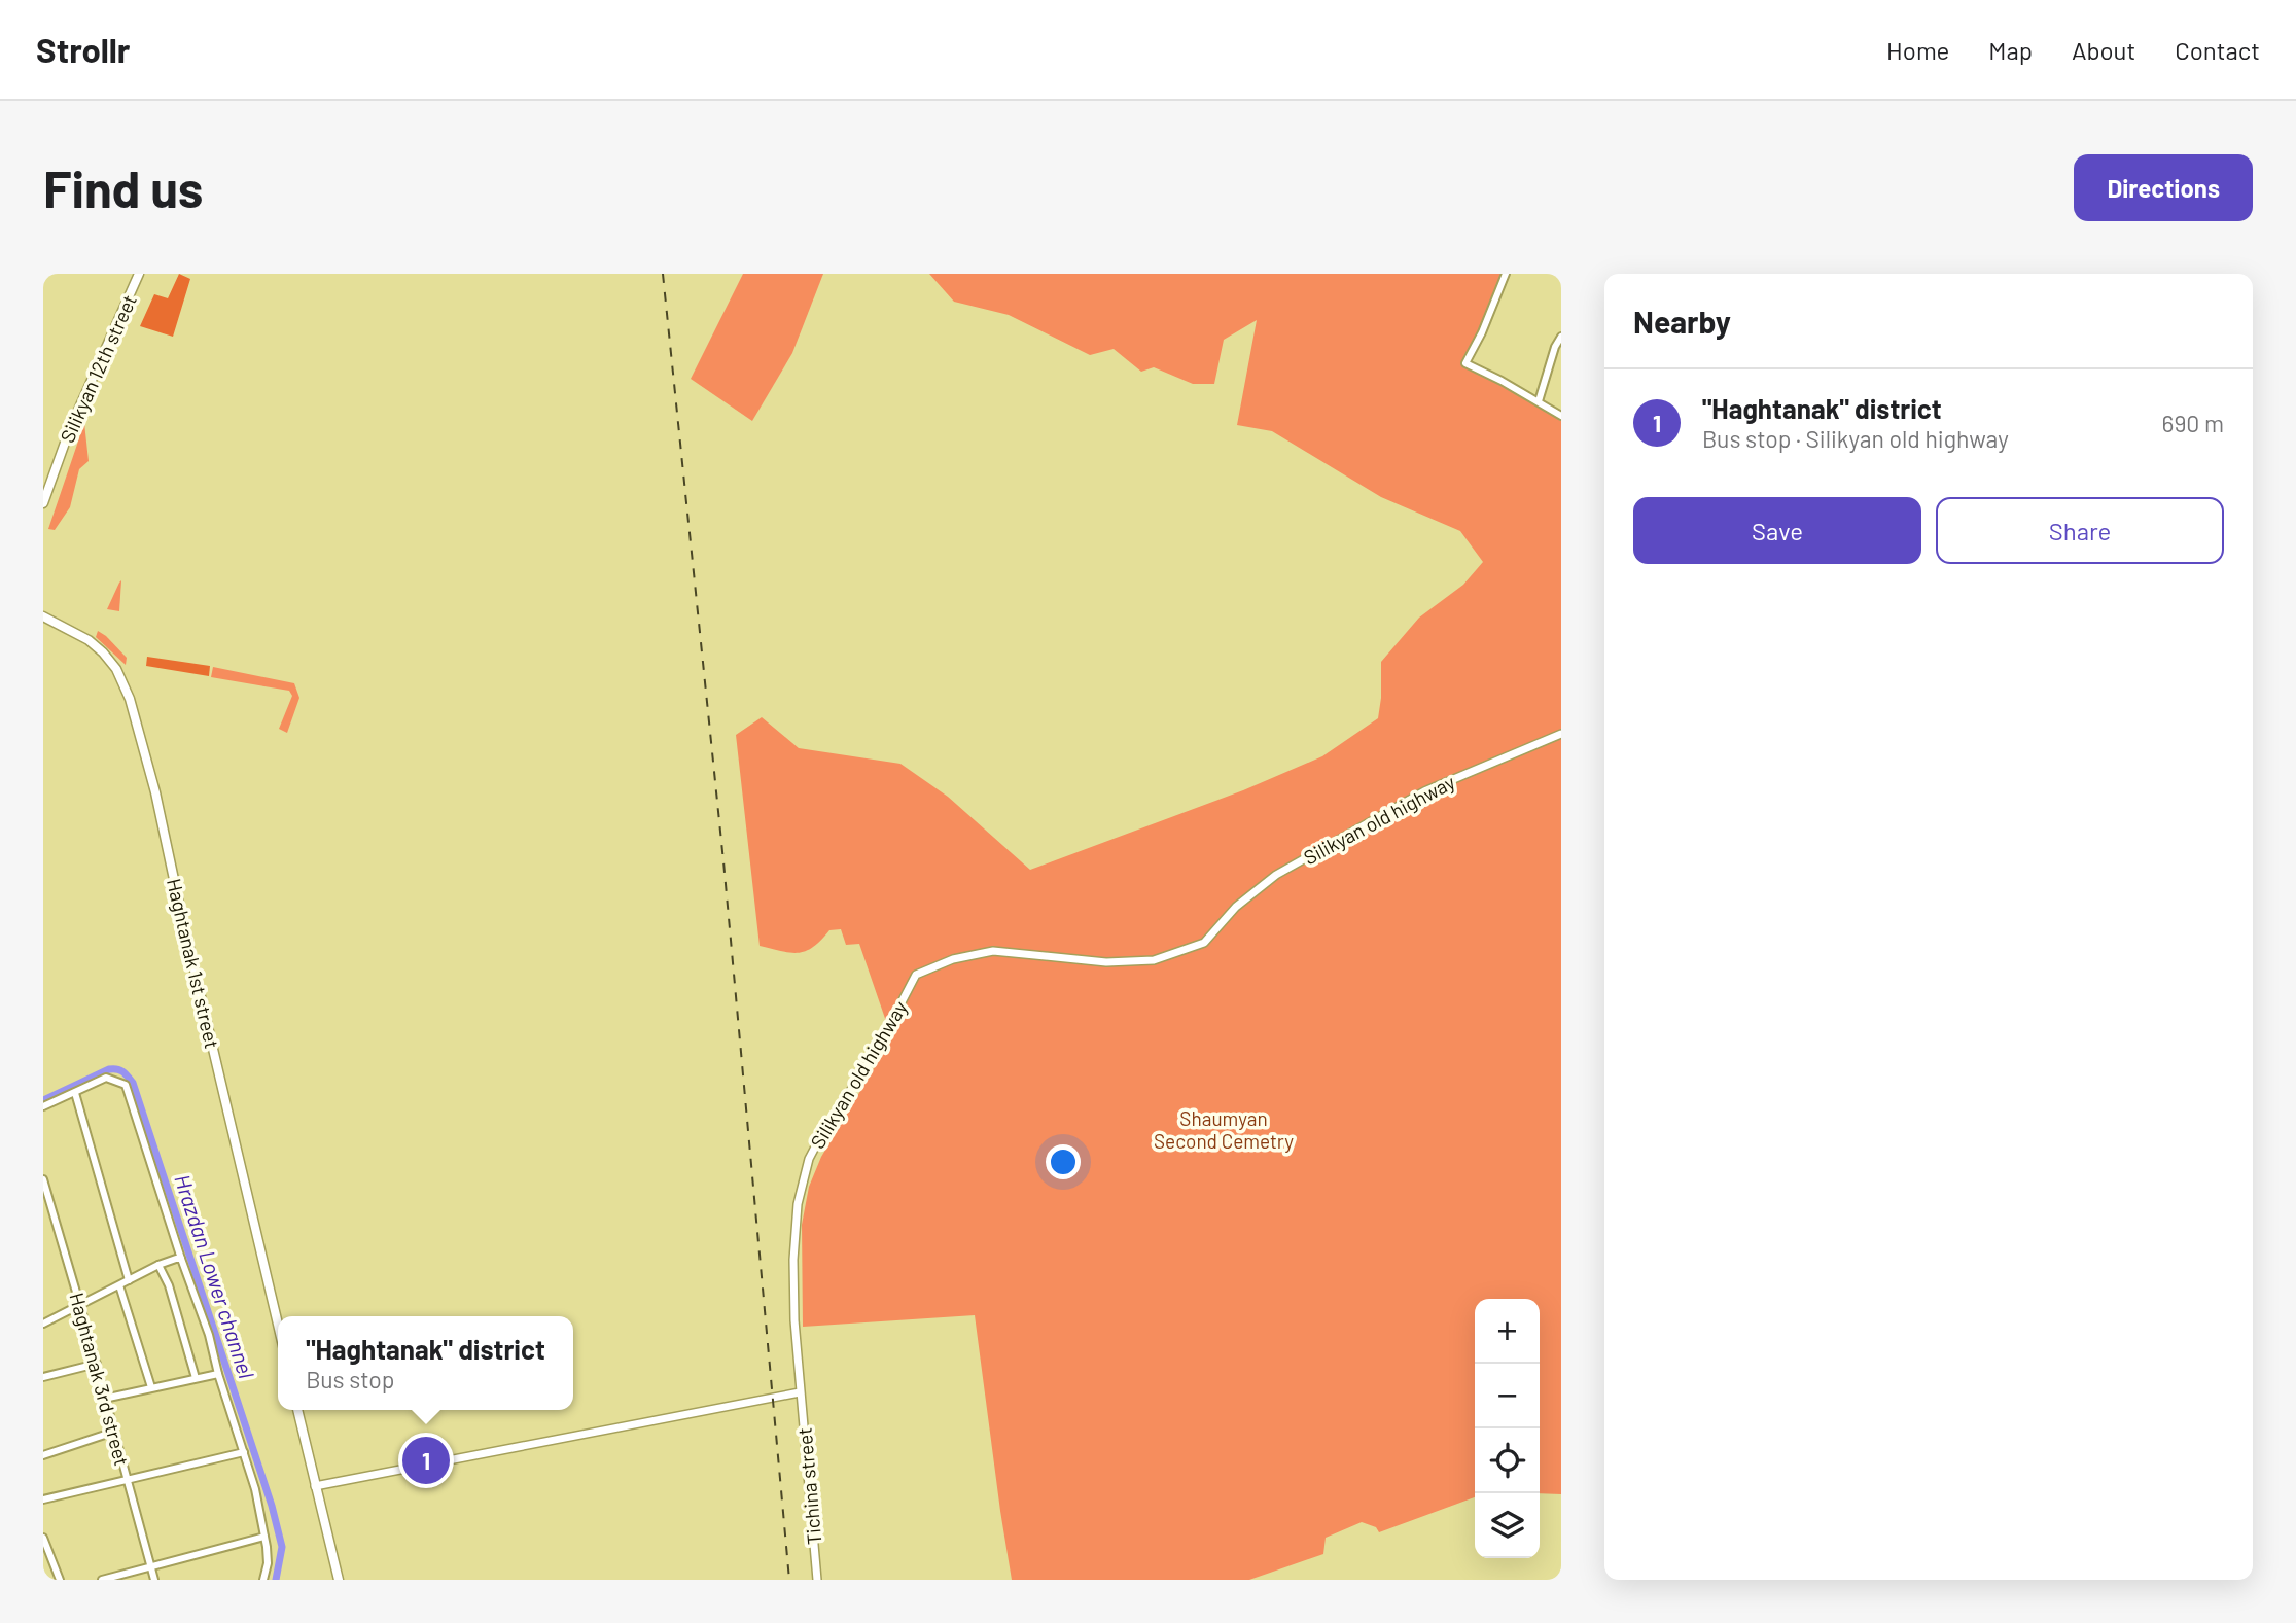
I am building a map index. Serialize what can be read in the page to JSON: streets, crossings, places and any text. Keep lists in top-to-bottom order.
{
  "streets": {
    "main road": ["Silikyan 12th street", "Haghtanak 1st street"],
    "street": ["Silikyan old highway", "Haghtanak 3rd street", "Tichina street"]
  },
  "crossings": [
    ["Silikyan old highway", "Tichina street"]
  ],
  "water": ["Hrazdan Lower channel"],
  "parks": ["Shaumyan Second Cemetry"],
  "page": {
    "header": "Strollr",
    "nav": [
      "Home",
      "Map",
      "About",
      "Contact"
    ],
    "buttons": [
      "Directions",
      ["Save", "Share"]
    ],
    "title": "Find us",
    "heading": "Nearby",
    "list": [
      {
        "mark": "1",
        "name": "\"Haghtanak\" district",
        "note": "Bus stop · Silikyan old highway",
        "value": "690 m"
      }
    ],
    "map_buttons": ["+", "−"],
    "popup": ["\"Haghtanak\" district", "Bus stop"],
    "pins": "1"
  }
}
